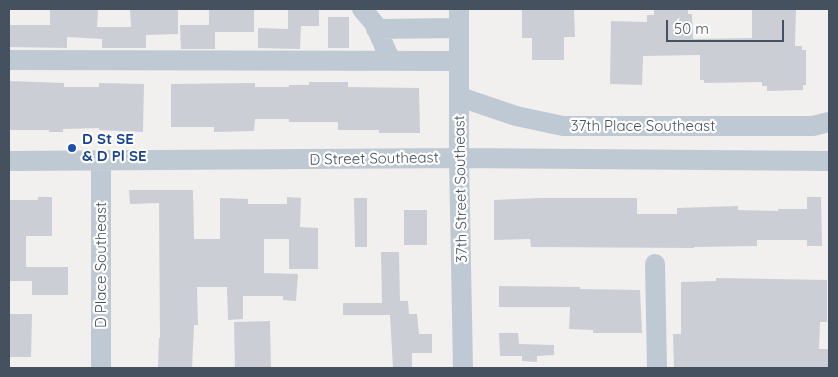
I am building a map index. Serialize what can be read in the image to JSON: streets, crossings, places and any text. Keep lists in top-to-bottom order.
{
  "streets": {
    "street": [
      "37th Place Southeast",
      "D Street Southeast",
      "37th Street Southeast",
      "D Place Southeast"
    ]
  },
  "crossings": [
    ["37th Place Southeast", "37th Street Southeast"],
    ["D Street Southeast", "37th Street Southeast"],
    ["D Street Southeast", "D Place Southeast"]
  ],
  "places": ["D St SE & D Pl SE"],
  "scale_bar": "50 m"
}
